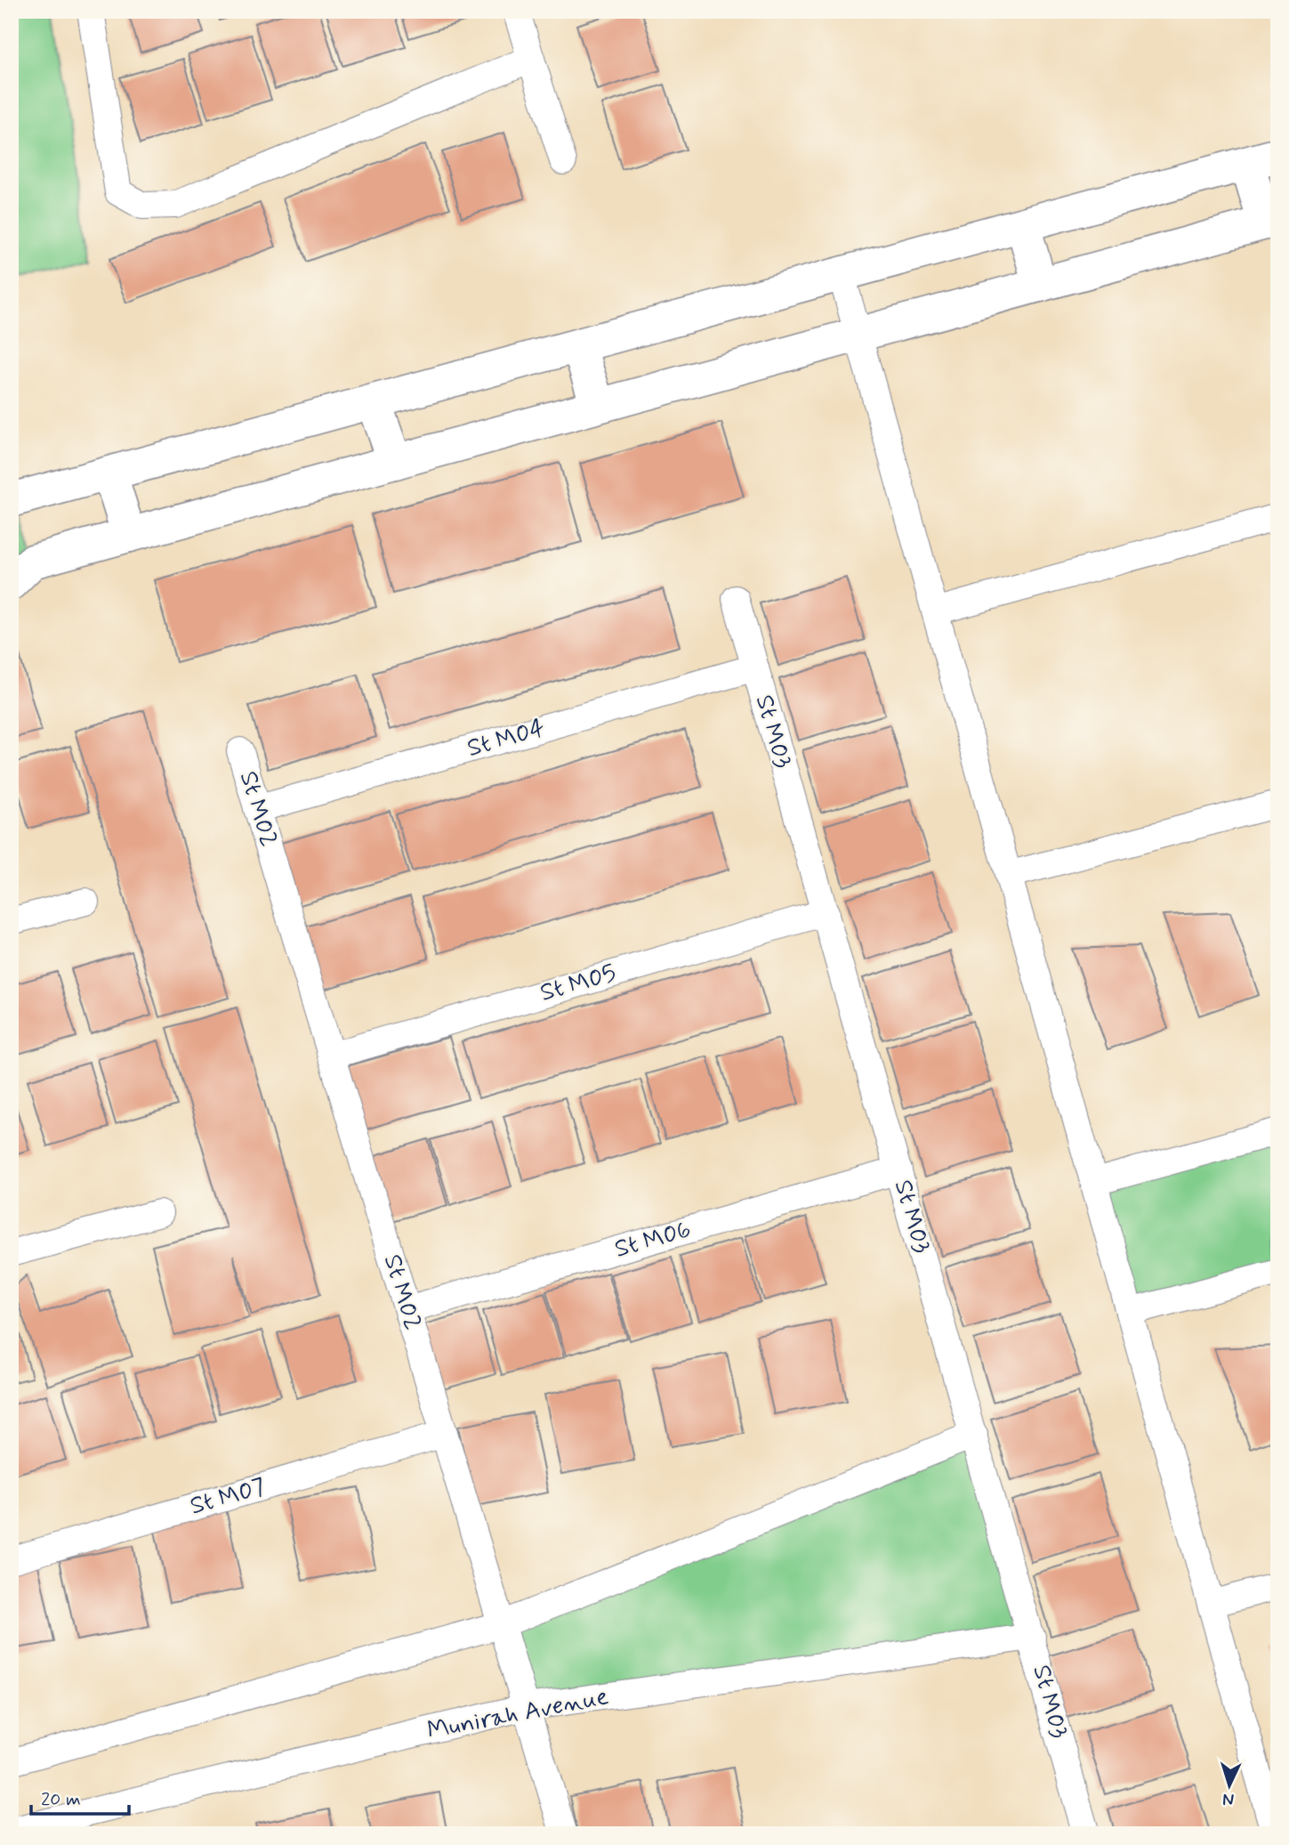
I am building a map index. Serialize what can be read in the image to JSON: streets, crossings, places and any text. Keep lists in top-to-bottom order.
{
  "streets": {
    "street": [
      "St M03",
      "St M04",
      "St M02",
      "St M05",
      "St M06",
      "St M07",
      "Munirah Avenue"
    ]
  },
  "crossings": [
    ["St M03", "St M04"],
    ["St M03", "St M05"],
    ["St M03", "St M06"],
    ["St M03", "Munirah Avenue"],
    ["St M04", "St M02"],
    ["St M02", "St M05"],
    ["St M02", "St M06"],
    ["St M02", "St M07"],
    ["St M02", "Munirah Avenue"]
  ],
  "scale_bar": "20 m",
  "north": "bottom"
}
